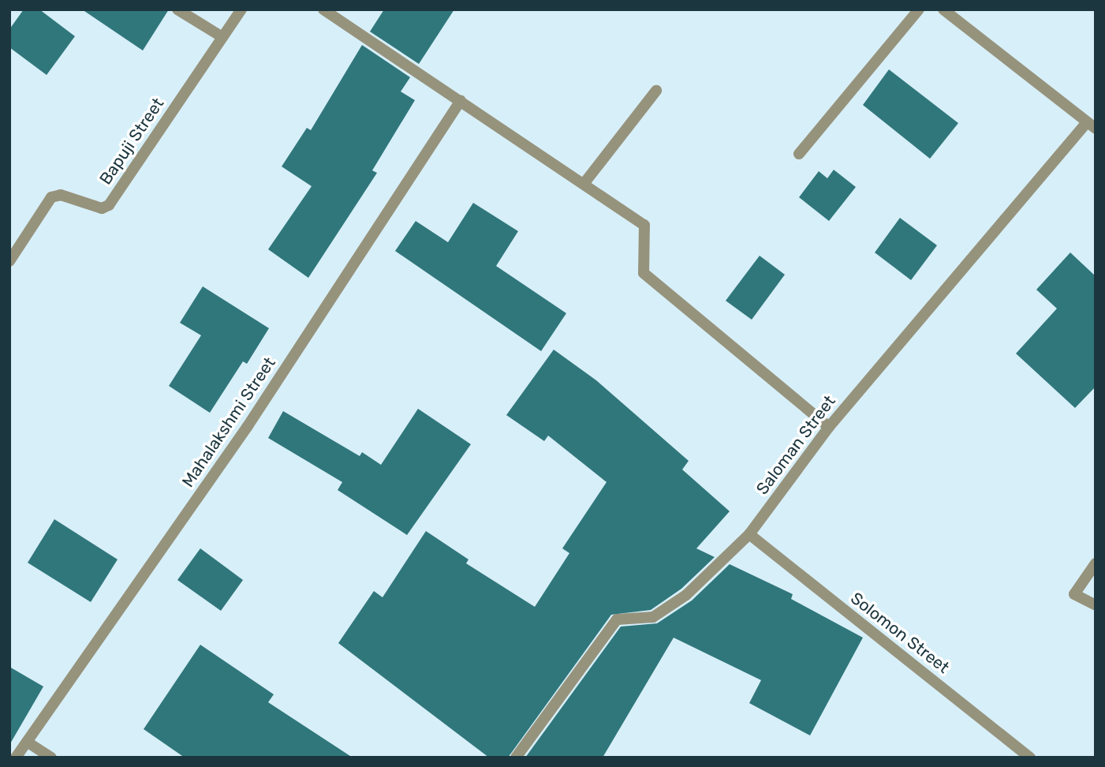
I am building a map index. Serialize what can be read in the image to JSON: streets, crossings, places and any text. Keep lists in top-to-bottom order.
{
  "streets": {
    "street": [
      "Bapuji Street",
      "Mahalakshmi Street",
      "Saloman Street",
      "Solomon Street"
    ]
  },
  "crossings": [
    ["Saloman Street", "Solomon Street"]
  ]
}
